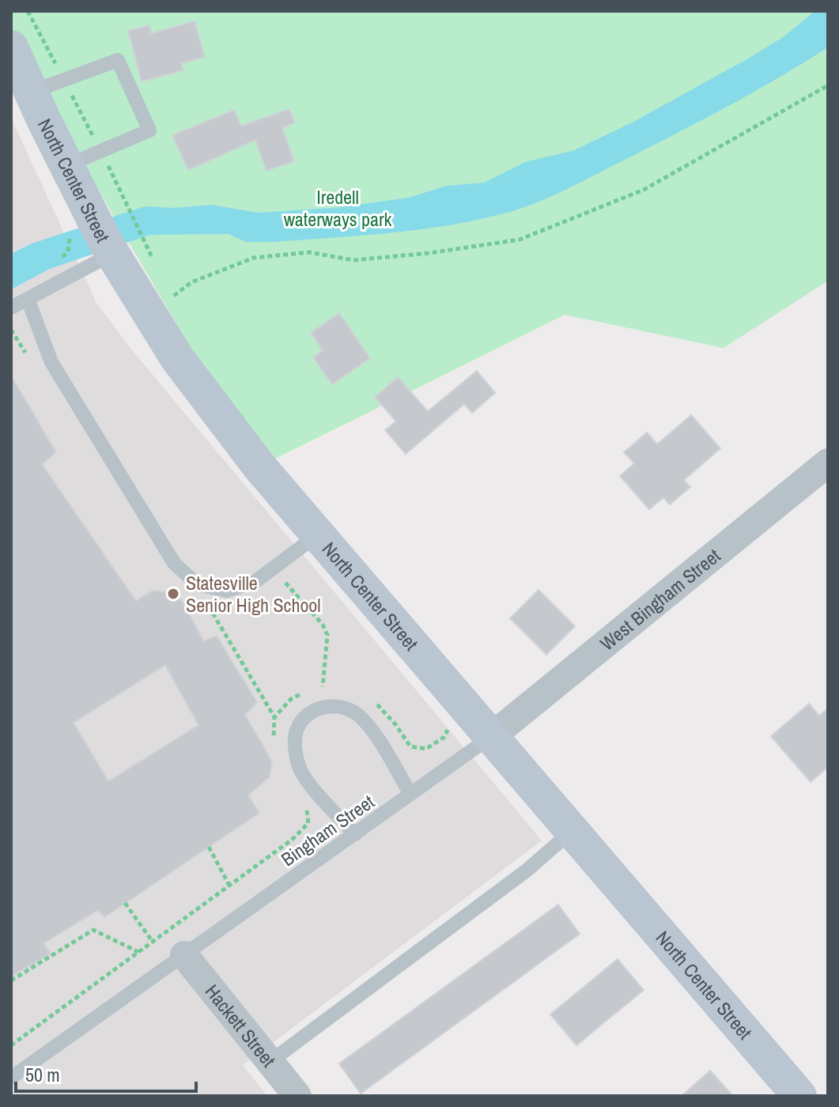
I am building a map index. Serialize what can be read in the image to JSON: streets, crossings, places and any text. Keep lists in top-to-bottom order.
{
  "streets": {
    "main road": ["North Center Street"],
    "street": ["West Bingham Street", "Hackett Street"],
    "lane": ["Bingham Street"]
  },
  "crossings": [
    ["North Center Street", "West Bingham Street"],
    ["North Center Street", "Bingham Street"],
    ["West Bingham Street", "Bingham Street"],
    ["Bingham Street", "Hackett Street"]
  ],
  "parks": ["Iredell waterways park"],
  "places": ["Statesville Senior High School"],
  "scale_bar": "50 m"
}
